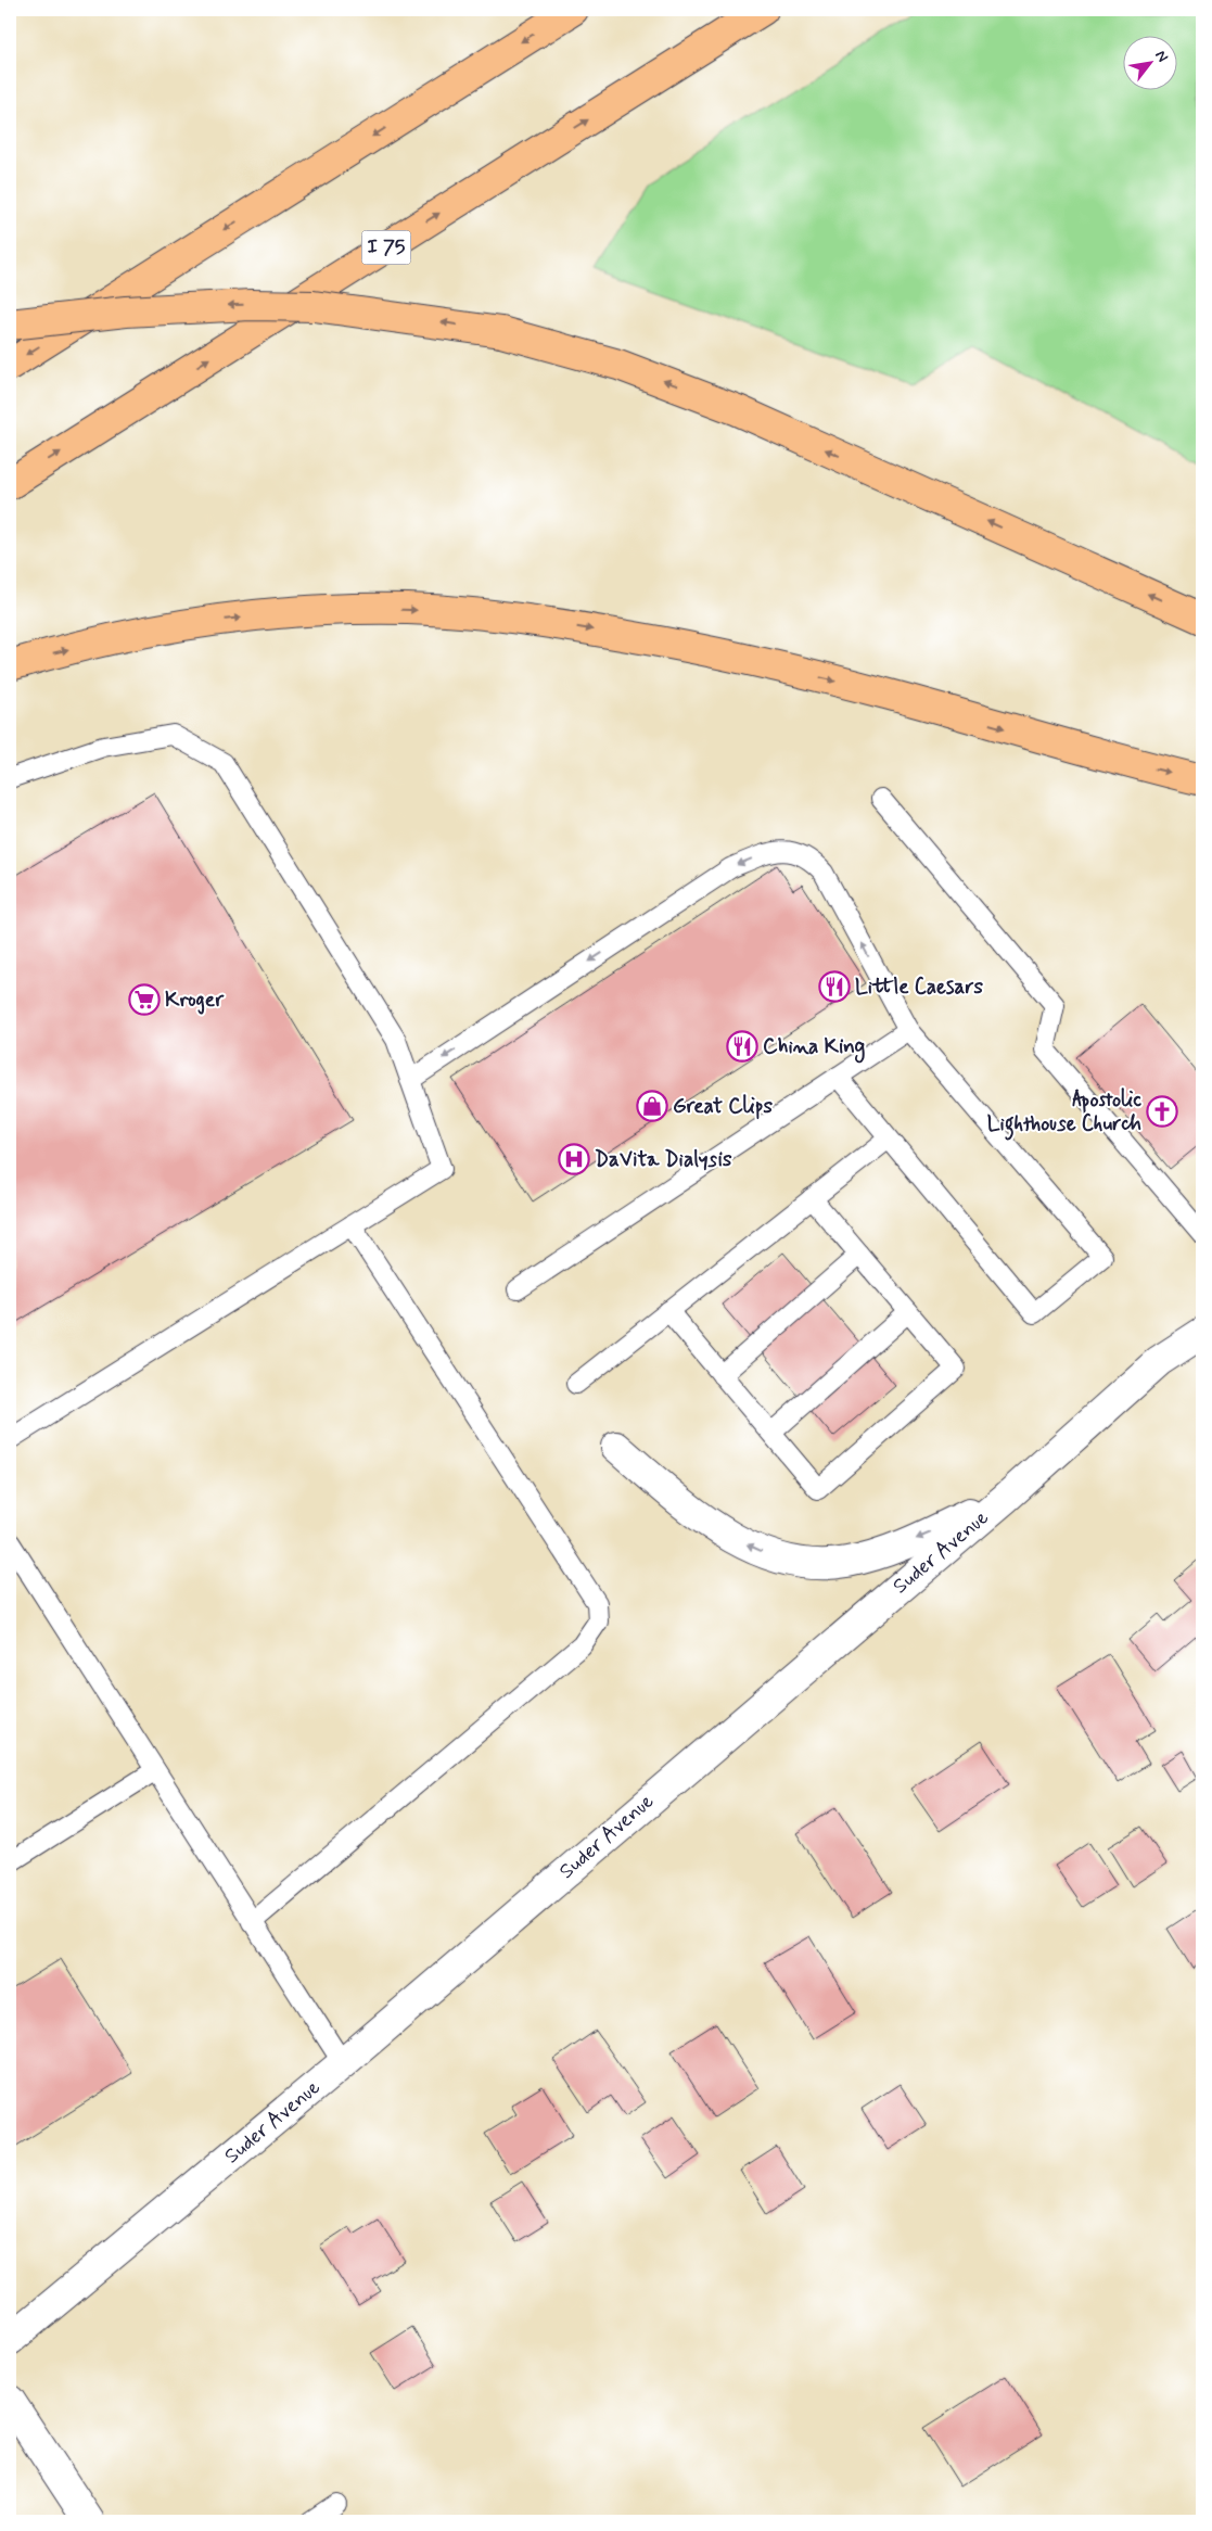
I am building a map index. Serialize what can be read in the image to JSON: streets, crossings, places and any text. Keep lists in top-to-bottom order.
{
  "streets": {
    "highway": ["I 75"],
    "street": ["Suder Avenue"]
  },
  "places": {
    "restaurant": ["Little Caesars", "China King"],
    "supermarket": ["Kroger"],
    "shop": ["Great Clips"],
    "church": ["Apostolic Lighthouse Church"],
    "hospital": ["DaVita Dialysis"]
  },
  "north": "top right"
}
